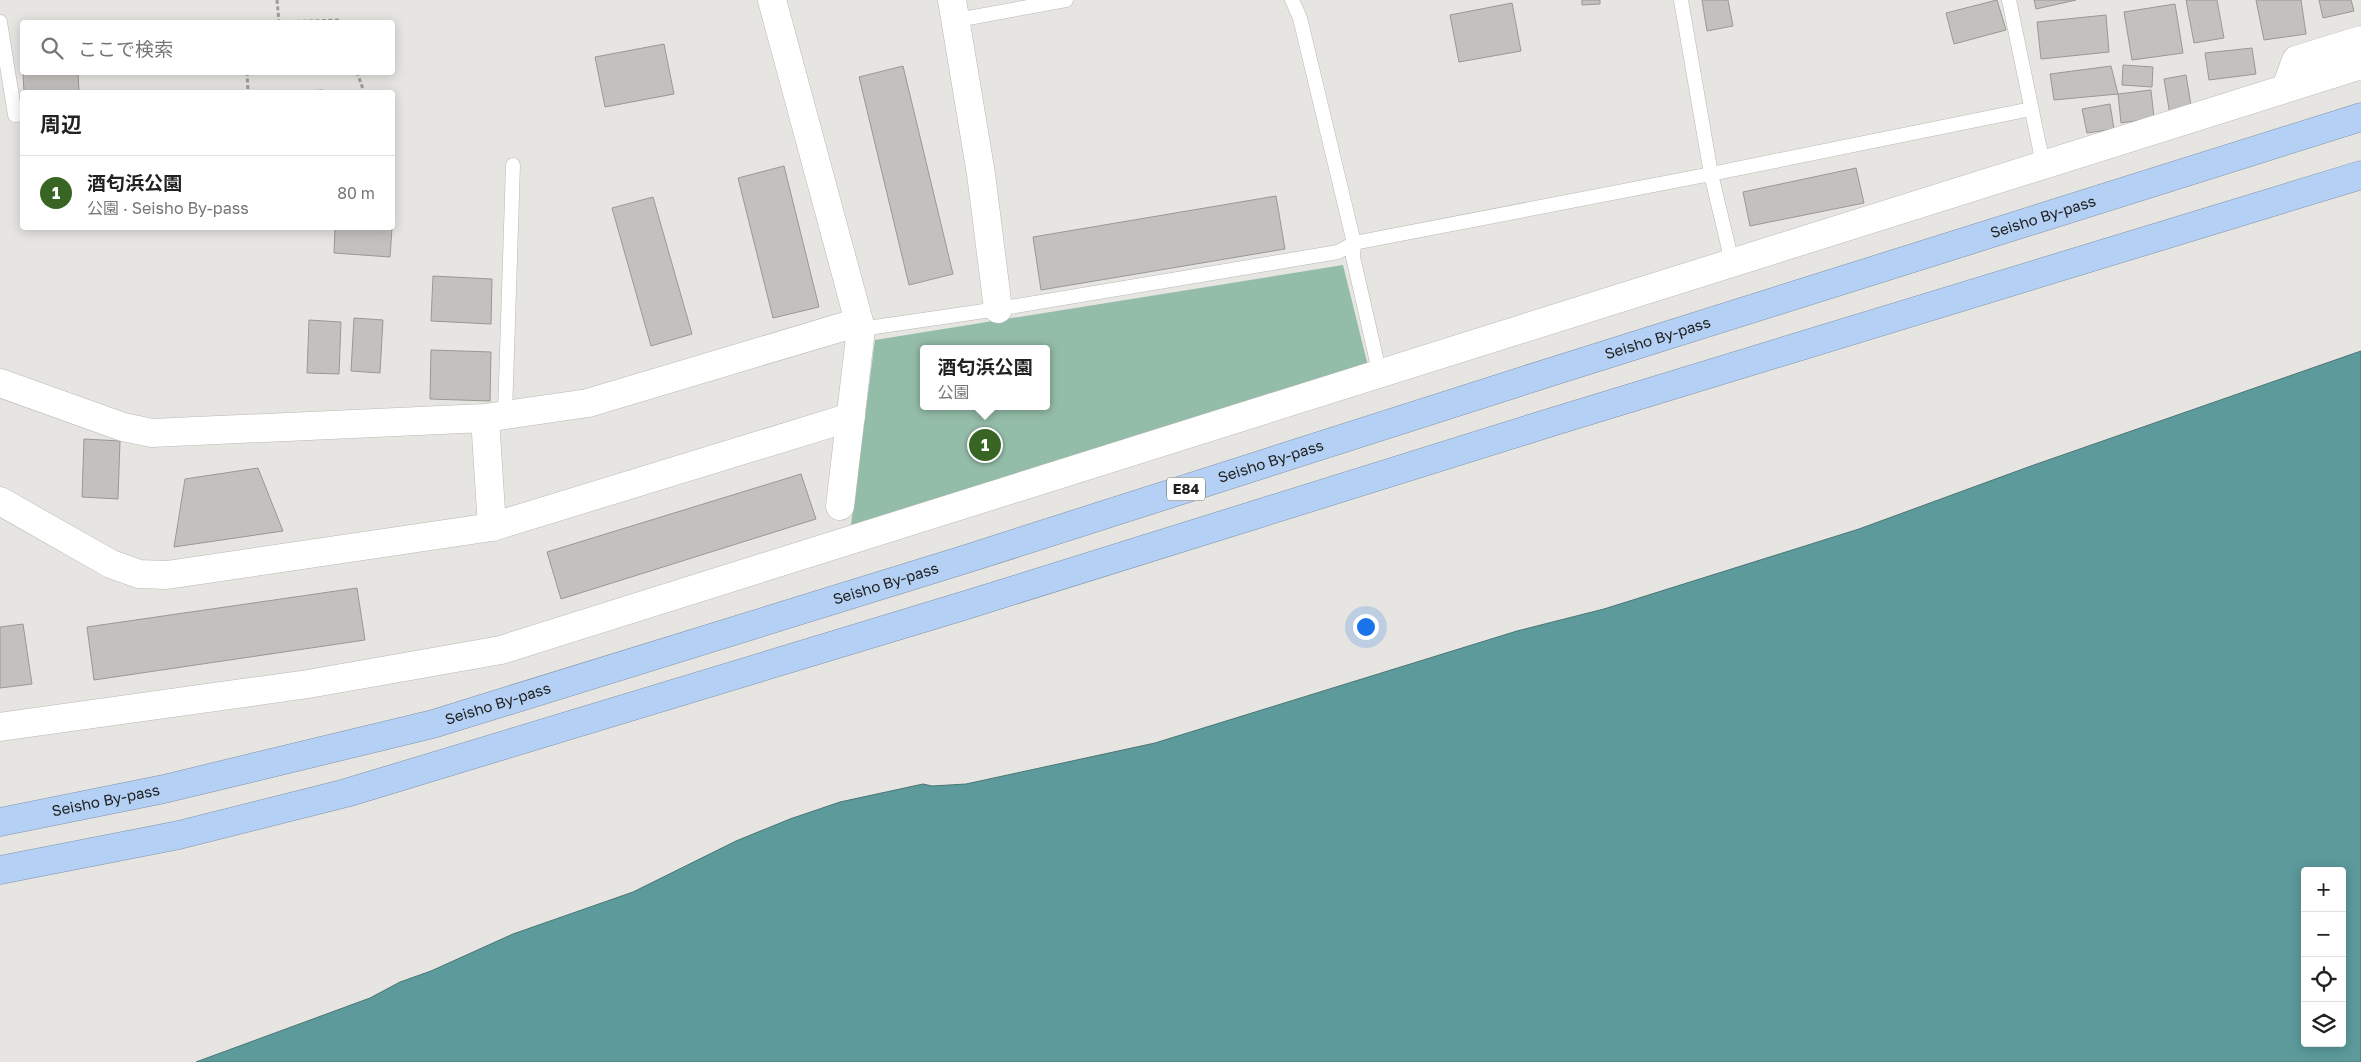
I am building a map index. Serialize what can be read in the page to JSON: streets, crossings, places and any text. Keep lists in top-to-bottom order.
{
  "streets": {
    "highway": ["Seisho By-pass", "E84"]
  },
  "page": {
    "search": "ここで検索",
    "heading": "周辺",
    "list": [
      {
        "mark": "1",
        "name": "酒匂浜公園",
        "note": "公園 · Seisho By-pass",
        "value": "80 m"
      }
    ],
    "popup": ["酒匂浜公園", "公園"],
    "pins": "1",
    "map_buttons": ["+", "−"]
  }
}
